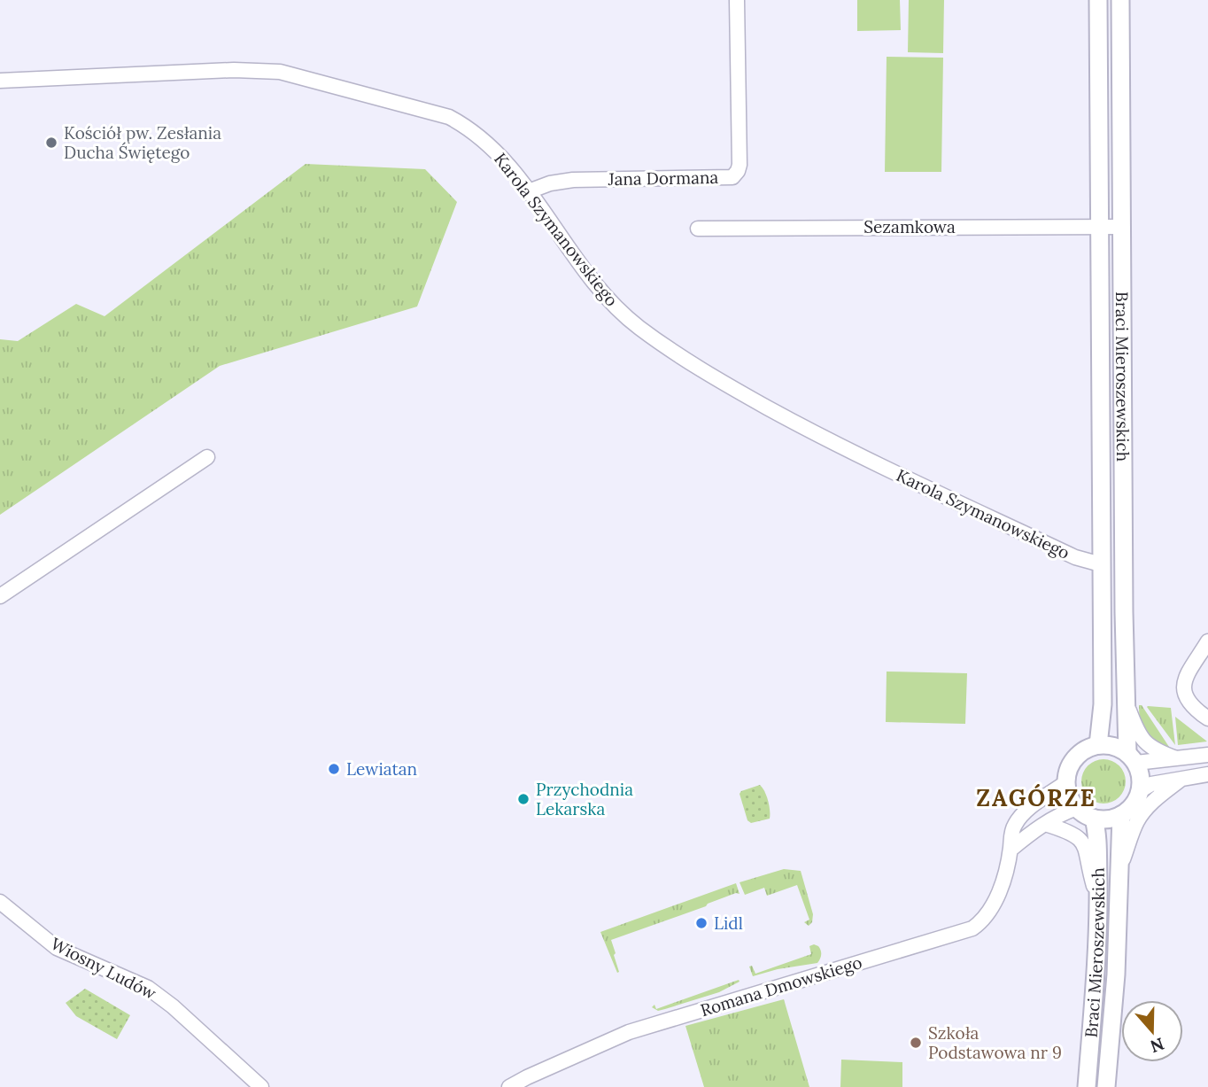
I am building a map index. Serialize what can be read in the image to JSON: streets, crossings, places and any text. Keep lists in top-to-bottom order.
{
  "streets": {
    "main road": ["Braci Mieroszewskich"],
    "street": [
      "Jana Dormana",
      "Sezamkowa",
      "Karola Szymanowskiego",
      "Wiosny Ludów",
      "Romana Dmowskiego"
    ]
  },
  "crossings": [
    ["Jana Dormana", "Karola Szymanowskiego"],
    ["Sezamkowa", "Braci Mieroszewskich"],
    ["Karola Szymanowskiego", "Braci Mieroszewskich"],
    ["Braci Mieroszewskich", "Romana Dmowskiego"]
  ],
  "districts": ["ZAGÓRZE"],
  "places": [
    "Kościół pw. Zesłania Ducha Świętego",
    "Lewiatan",
    "Przychodnia Lekarska",
    "Lidl",
    "Szkoła Podstawowa nr 9"
  ],
  "north": "bottom"
}
